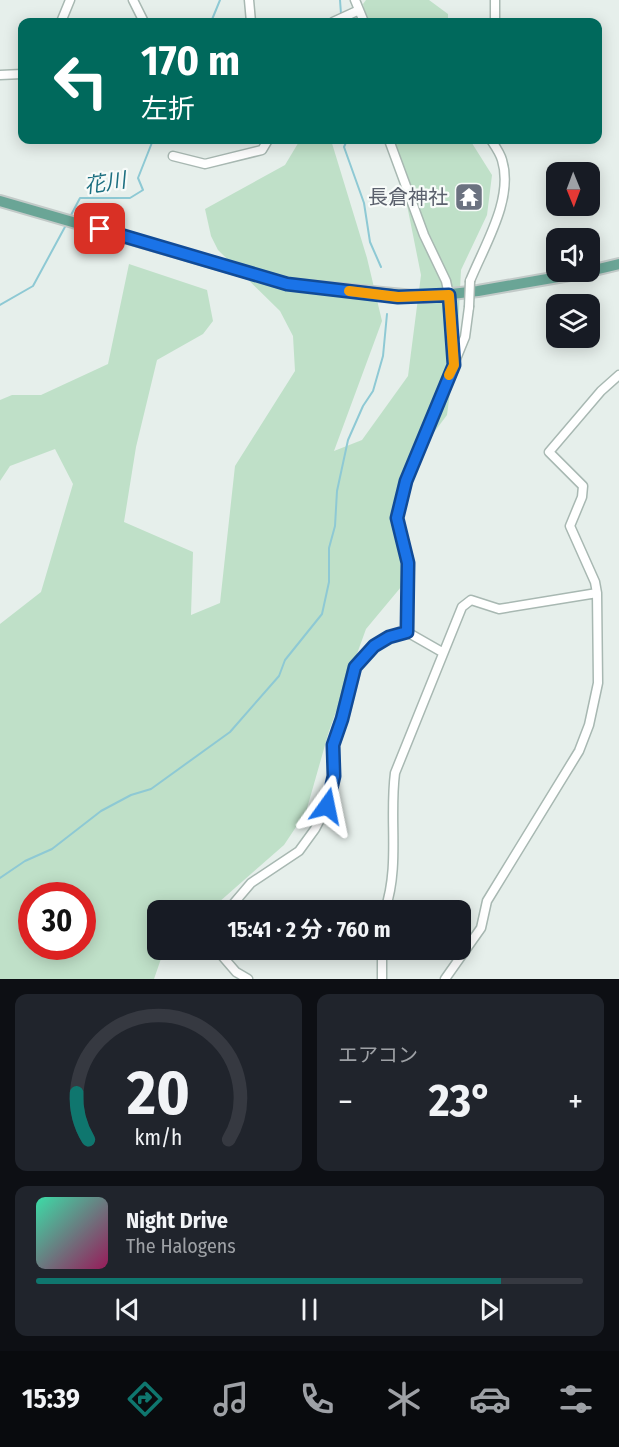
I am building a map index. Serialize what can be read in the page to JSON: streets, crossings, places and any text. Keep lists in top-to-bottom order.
{
  "water": ["花川"],
  "places": {
    "temple": ["長倉神社"]
  },
  "north": "bottom",
  "page": {
    "turn": ["170 m", "左折"],
    "limit": "30",
    "trip": "15:41 · 2 分 · 760 m",
    "tile": "エアコン",
    "heat": ["−", "23°", "+"],
    "song": ["Night Drive", "The Halogens"],
    "tabs": "15:39",
    "gauge": ["20", "km/h"]
  }
}
